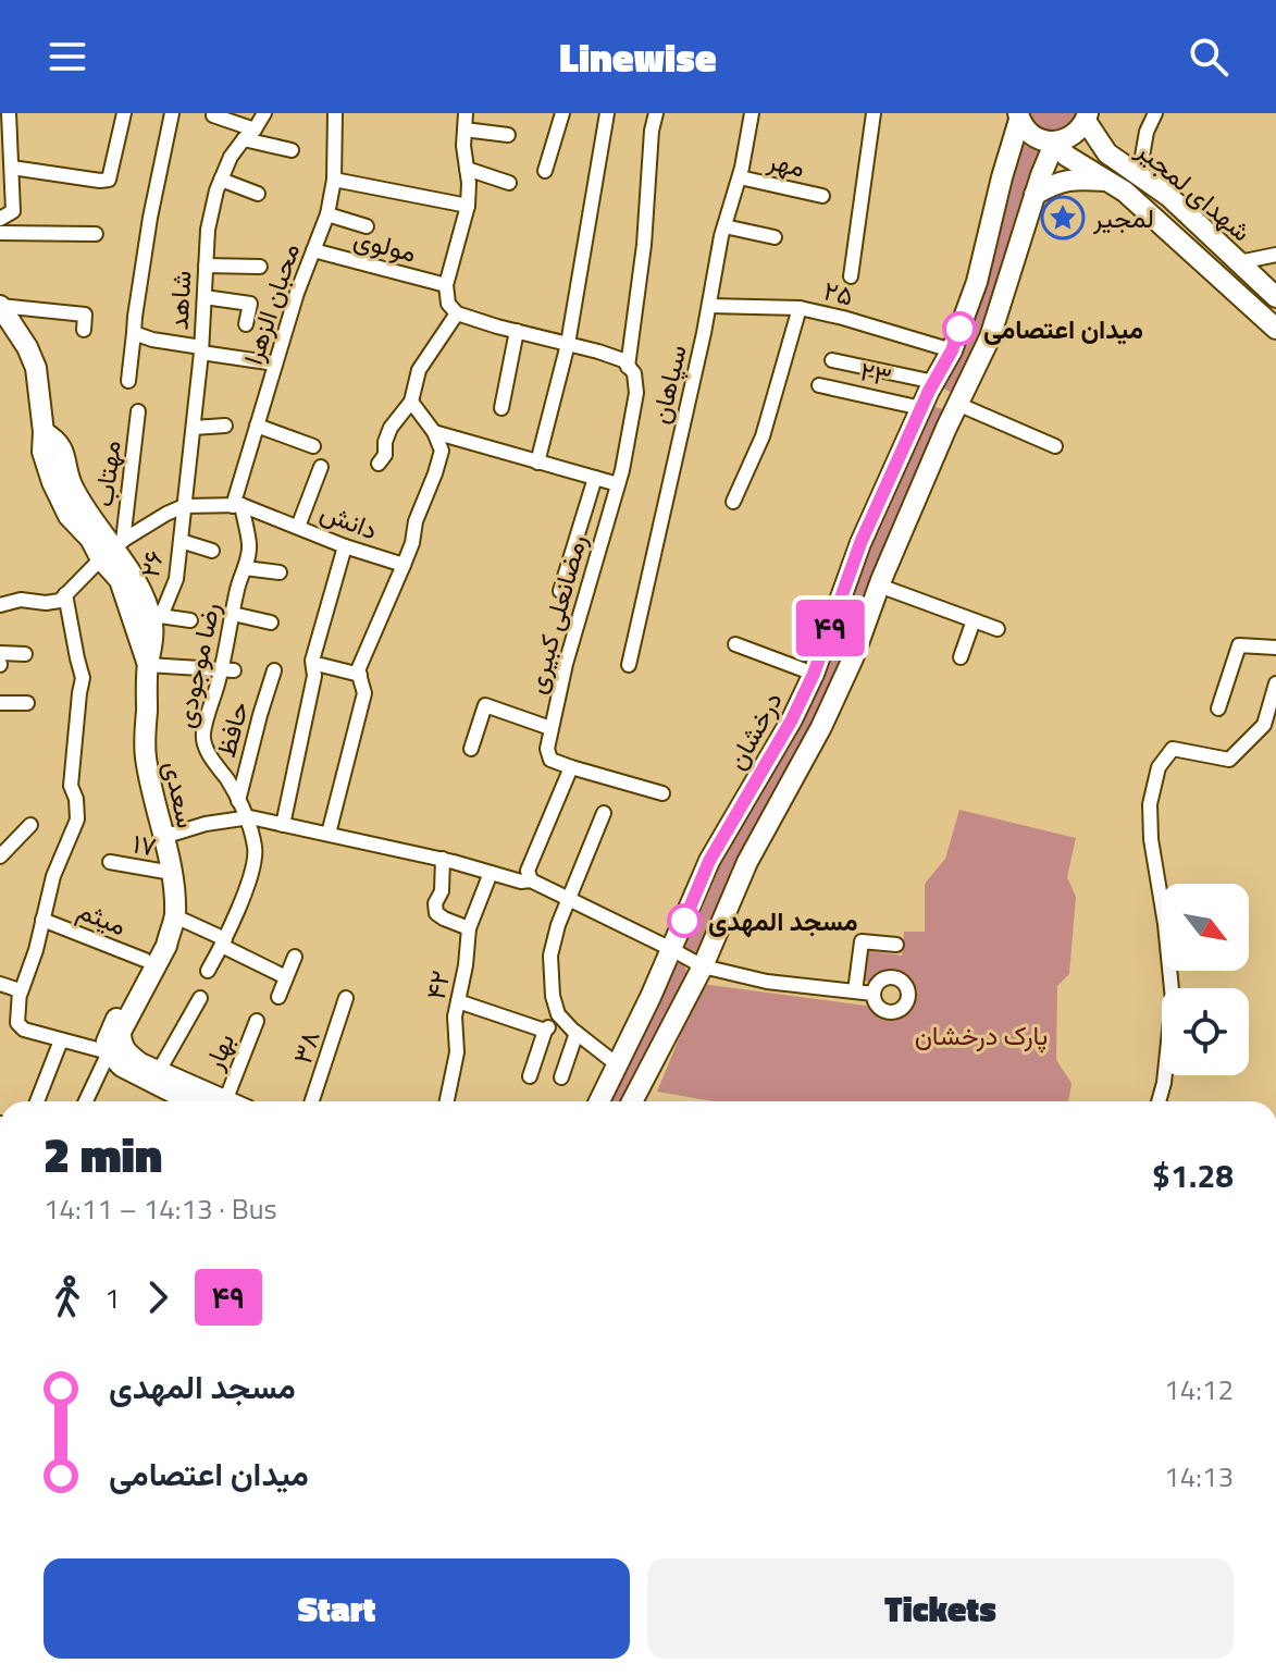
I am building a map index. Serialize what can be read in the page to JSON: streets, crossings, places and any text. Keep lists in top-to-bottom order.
{
  "streets": {
    "main road": ["شهدای لمجیر", "درخشان", "سعدی"],
    "street": [
      "مهر",
      "مولوی",
      "۲۵",
      "شاهد",
      "محبان الزهرا",
      "۲۳",
      "سپاهان",
      "مهتاب",
      "دانش",
      "۲۶",
      "رمضانعلی کبیری",
      "رضا موجودی",
      "حافظ",
      "۱۷",
      "میثم",
      "۴۲",
      "۳۸",
      "بهار"
    ]
  },
  "crossings": [
    ["مهر", "سپاهان"],
    ["مولوی", "محبان الزهرا"],
    ["۲۵", "سپاهان"],
    ["۲۵", "درخشان"],
    ["شاهد", "دانش"],
    ["شاهد", "۲۶"],
    ["محبان الزهرا", "دانش"],
    ["محبان الزهرا", "رضا موجودی"],
    ["۲۳", "درخشان"],
    ["مهتاب", "دانش"],
    ["مهتاب", "سعدی"],
    ["دانش", "۲۶"],
    ["دانش", "رضا موجودی"],
    ["دانش", "سعدی"],
    ["۲۶", "سعدی"],
    ["رضا موجودی", "حافظ"],
    ["سعدی", "۱۷"]
  ],
  "parks": ["پارک درخشان"],
  "places": {
    "place": ["لمجیر"],
    "other": ["میدان اعتصامی", "مسجد المهدی"]
  },
  "lines": ["bus line ۴۹"],
  "north": "bottom right",
  "page": {
    "header": "Linewise",
    "on_map": "۴۹",
    "heading": ["2 min", "14:11 – 14:13 · Bus", "$1.28"],
    "legs": ["1", "۴۹"],
    "list": [
      {
        "name": "مسجد المهدی",
        "value": "14:12"
      },
      {
        "name": "میدان اعتصامی",
        "value": "14:13"
      }
    ],
    "buttons": ["Start", "Tickets"]
  }
}
